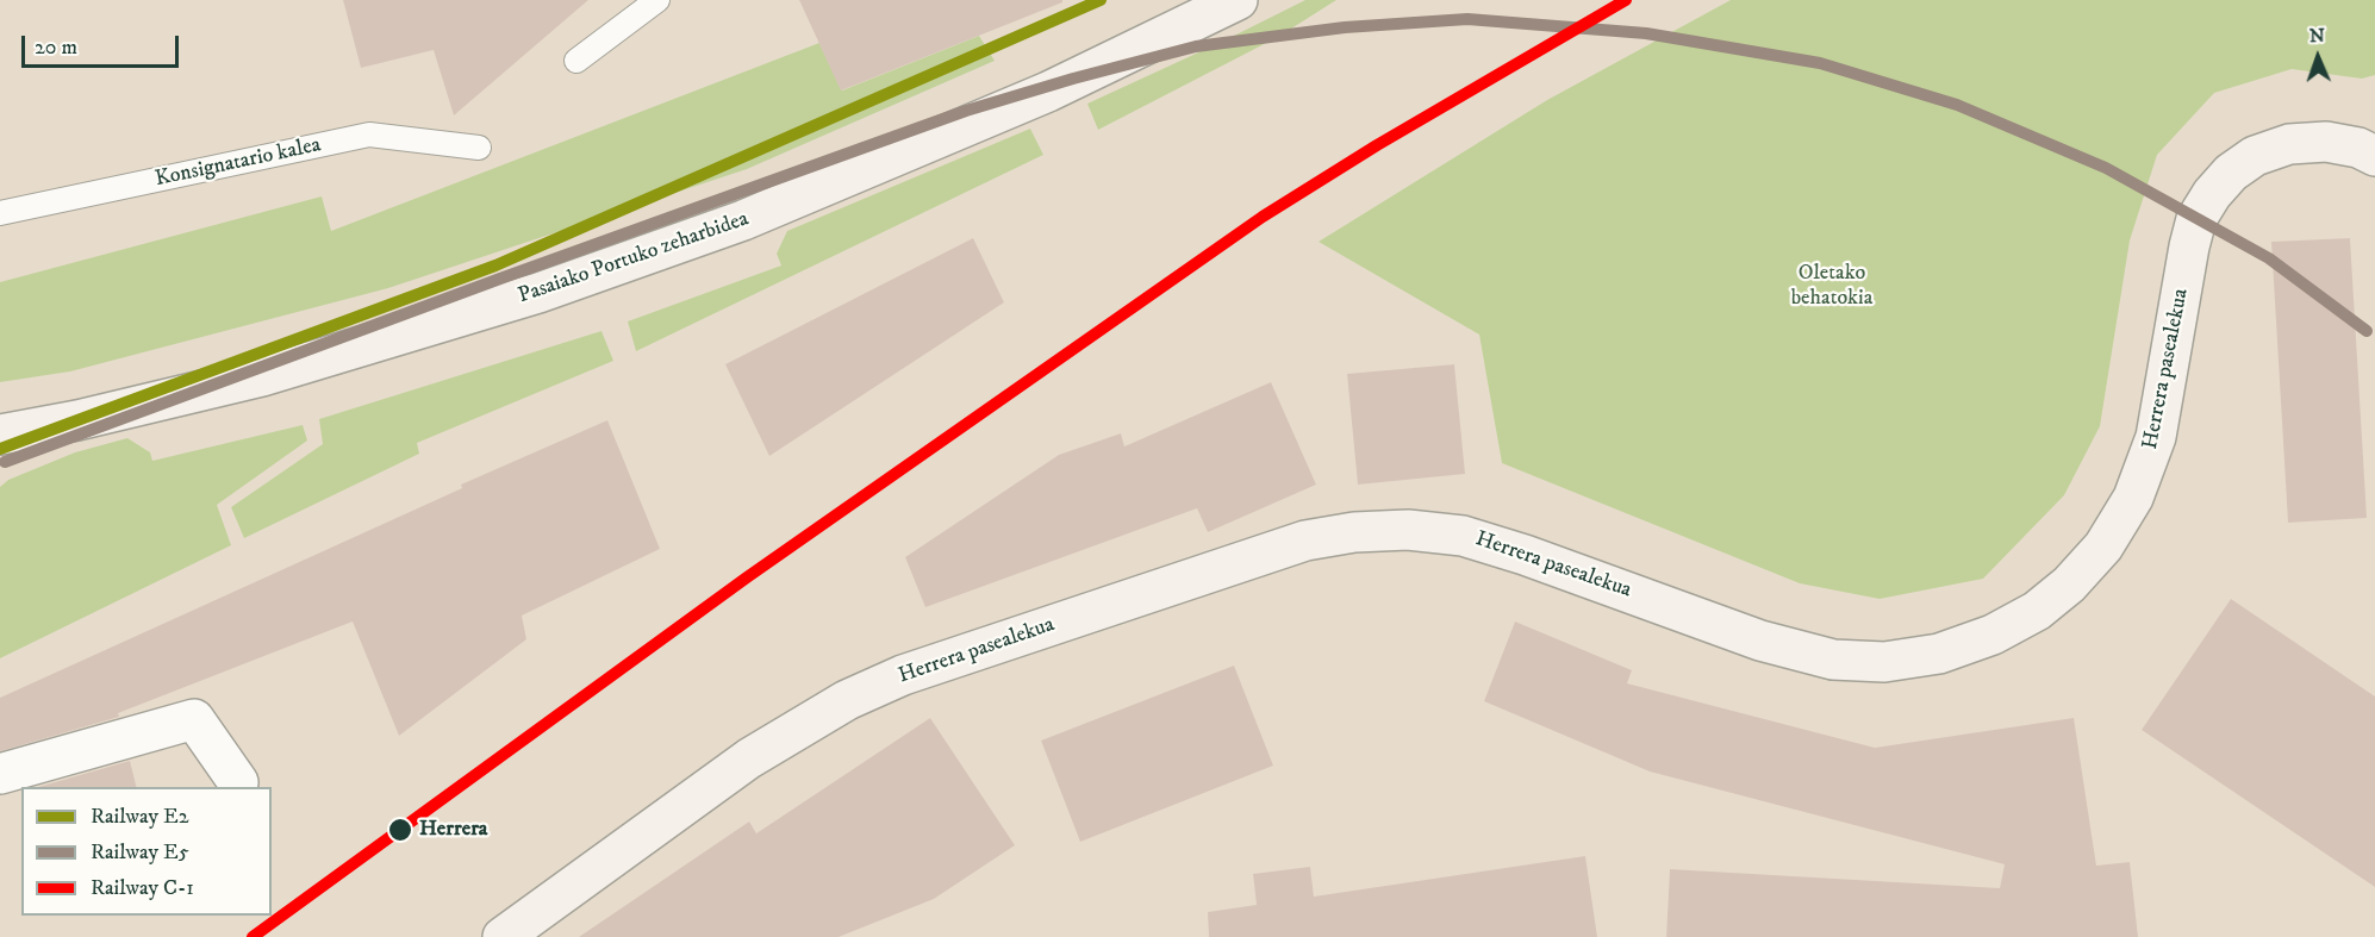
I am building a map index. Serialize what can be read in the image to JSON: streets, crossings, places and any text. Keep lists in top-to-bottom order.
{
  "streets": {
    "street": ["Pasaiako Portuko zeharbidea", "Herrera pasealekua"],
    "lane": ["Konsignatario kalea"]
  },
  "parks": ["Oletako behatokia"],
  "places": ["Herrera"],
  "lines": ["rail line E2", "rail line C-1", "rail line E5"],
  "legend": ["Railway E2", "Railway E5", "Railway C-1"],
  "scale_bar": "20 m",
  "north": "top"
}
